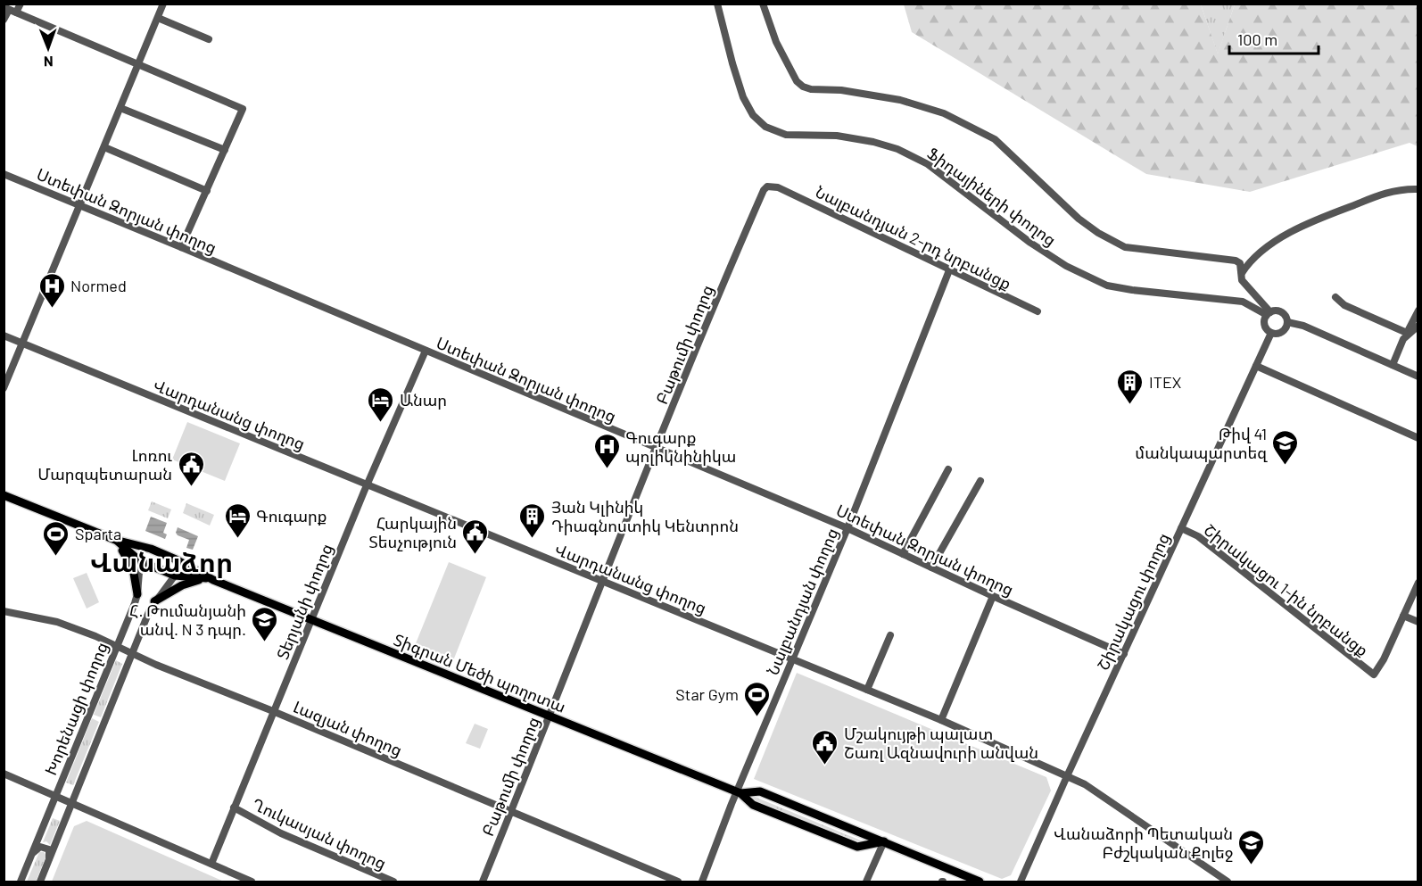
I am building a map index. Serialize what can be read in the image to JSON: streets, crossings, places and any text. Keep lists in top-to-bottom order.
{
  "streets": {
    "main road": ["Տիգրան Մեծի պողոտա"],
    "street": [
      "Ֆիդայիների փողոց",
      "Ստեփան Զորյան փողոց",
      "Նալբանդյան 2-րդ նրբանցք",
      "Բաթումի փողոց",
      "Վարդանանց փողոց",
      "Շիրակացու 1-ին նրբանցք",
      "Տերյանի փողոց",
      "Նալբանդյան փողոց",
      "Շիրակացու փողոց",
      "Խորենացի փողոց",
      "Լազյան փողոց",
      "Ղուկասյան փողոց"
    ]
  },
  "crossings": [
    ["Ֆիդայիների փողոց", "Շիրակացու փողոց"],
    ["Ստեփան Զորյան փողոց", "Բաթումի փողոց"],
    ["Ստեփան Զորյան փողոց", "Տերյանի փողոց"],
    ["Ստեփան Զորյան փողոց", "Նալբանդյան փողոց"],
    ["Ստեփան Զորյան փողոց", "Շիրակացու փողոց"],
    ["Նալբանդյան 2-րդ նրբանցք", "Բաթումի փողոց"],
    ["Նալբանդյան 2-րդ նրբանցք", "Նալբանդյան փողոց"],
    ["Բաթումի փողոց", "Վարդանանց փողոց"],
    ["Բաթումի փողոց", "Տիգրան Մեծի պողոտա"],
    ["Բաթումի փողոց", "Լազյան փողոց"],
    ["Վարդանանց փողոց", "Տերյանի փողոց"],
    ["Վարդանանց փողոց", "Նալբանդյան փողոց"],
    ["Վարդանանց փողոց", "Շիրակացու փողոց"],
    ["Շիրակացու 1-ին նրբանցք", "Շիրակացու փողոց"],
    ["Տերյանի փողոց", "Տիգրան Մեծի պողոտա"],
    ["Տերյանի փողոց", "Լազյան փողոց"],
    ["Տերյանի փողոց", "Ղուկասյան փողոց"],
    ["Նալբանդյան փողոց", "Տիգրան Մեծի պողոտա"],
    ["Տիգրան Մեծի պողոտա", "Խորենացի փողոց"],
    ["Խորենացի փողոց", "Լազյան փողոց"]
  ],
  "districts": ["Վանաձոր"],
  "places": {
    "hospital": ["Normed", "Գուգարք պոլիկնինիկա"],
    "building": ["ITEX", "Յան Կլինիկ Դիագնոստիկ Կենտրոն"],
    "hotel": ["Անար", "Գուգարք"],
    "school or university": ["Թիվ 41 մանկապարտեզ", "Հ. Թումանյանի անվ. N 3 դպր.", "Վանաձորի Պետական Բժշկական Քոլեջ"],
    "public building": ["Լոռու Մարզպետարան", "Հարկային Տեսչություն", "Մշակույթի պալատ Շառլ Ազնավուրի անվան"],
    "sports": ["Sparta", "Star Gym"]
  },
  "scale_bar": "100 m",
  "north": "bottom"
}
